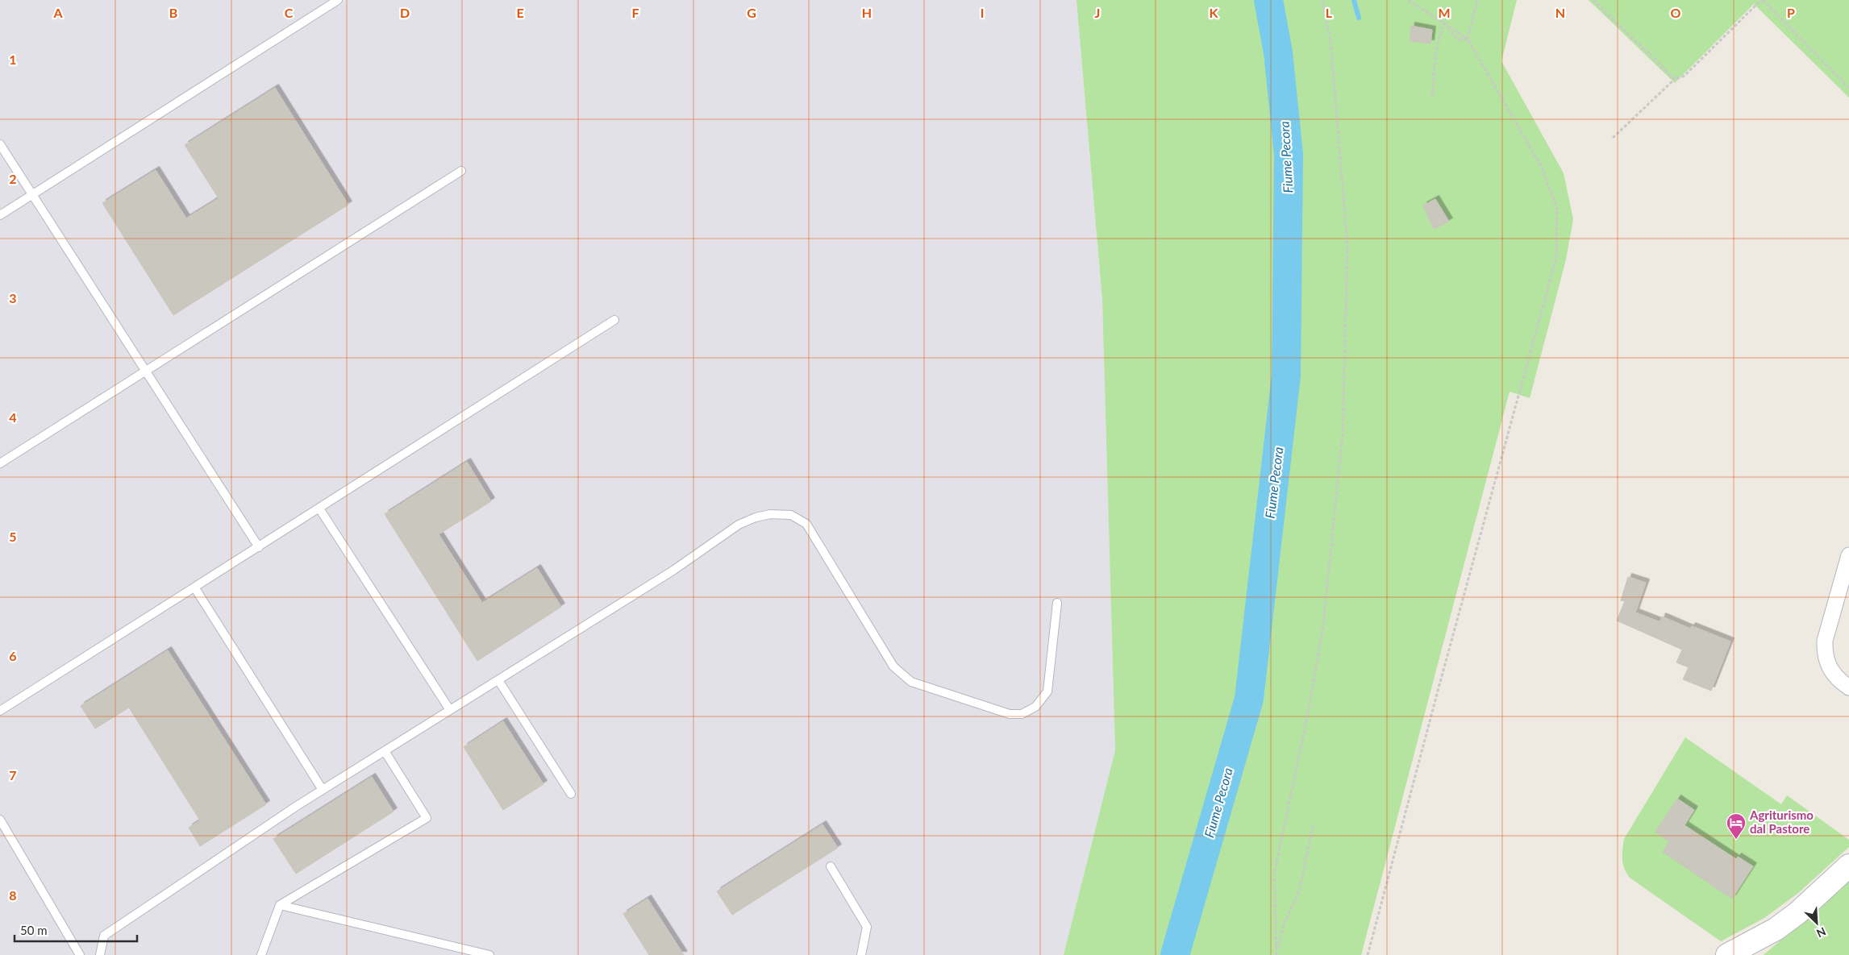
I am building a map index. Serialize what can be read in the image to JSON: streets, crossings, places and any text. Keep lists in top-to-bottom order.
{
  "water": ["Fiume Pecora"],
  "places": {
    "hotel": ["Agriturismo dal Pastore"]
  },
  "scale_bar": "50 m",
  "north": "bottom right",
  "grid": {
    "columns": [
      "A",
      "B",
      "C",
      "D",
      "E",
      "F",
      "G",
      "H",
      "I",
      "J",
      "K",
      "L",
      "M",
      "N",
      "O",
      "P"
    ],
    "rows": [
      "1",
      "2",
      "3",
      "4",
      "5",
      "6",
      "7",
      "8"
    ]
  }
}
